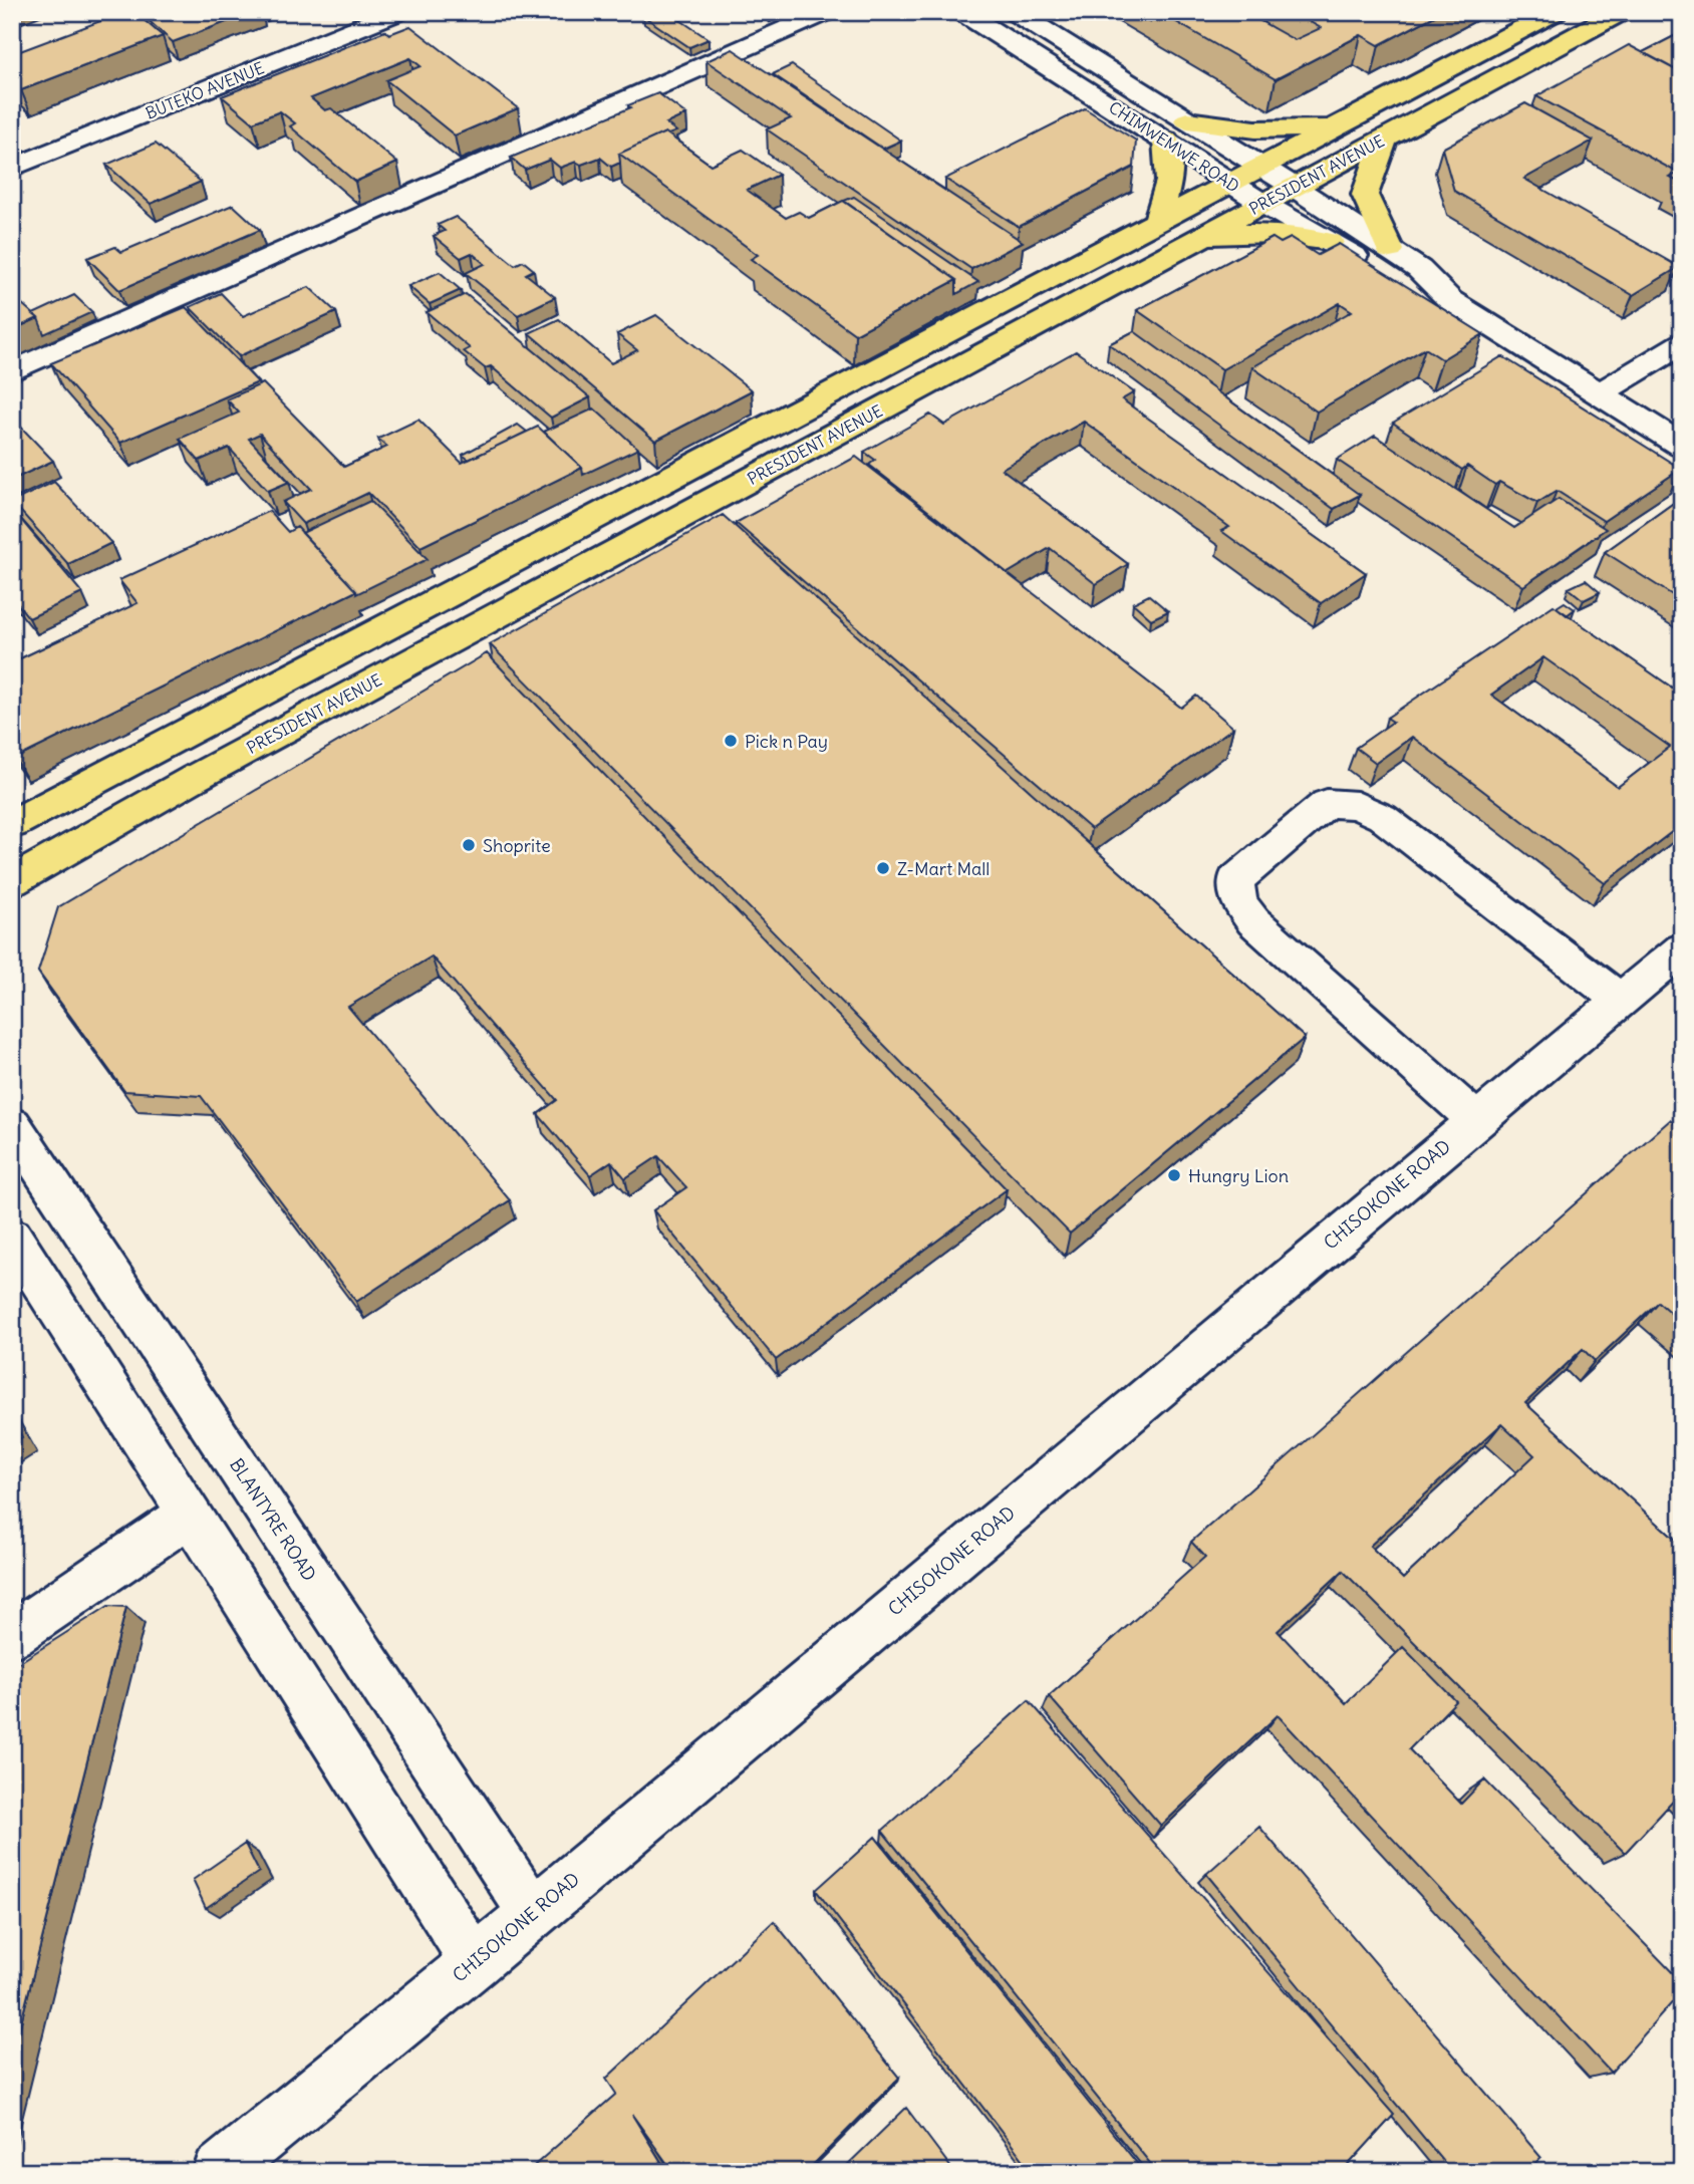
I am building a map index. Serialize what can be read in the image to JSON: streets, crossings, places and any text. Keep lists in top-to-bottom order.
{
  "streets": {
    "main road": ["PRESIDENT AVENUE"],
    "street": [
      "BUTEKO AVENUE",
      "CHIMWEMWE ROAD",
      "CHISOKONE ROAD",
      "BLANTYRE ROAD"
    ]
  },
  "crossings": [
    ["CHIMWEMWE ROAD", "PRESIDENT AVENUE"],
    ["CHISOKONE ROAD", "BLANTYRE ROAD"]
  ],
  "places": [
    "Pick n Pay",
    "Shoprite",
    "Z-Mart Mall",
    "Hungry Lion"
  ]
}
